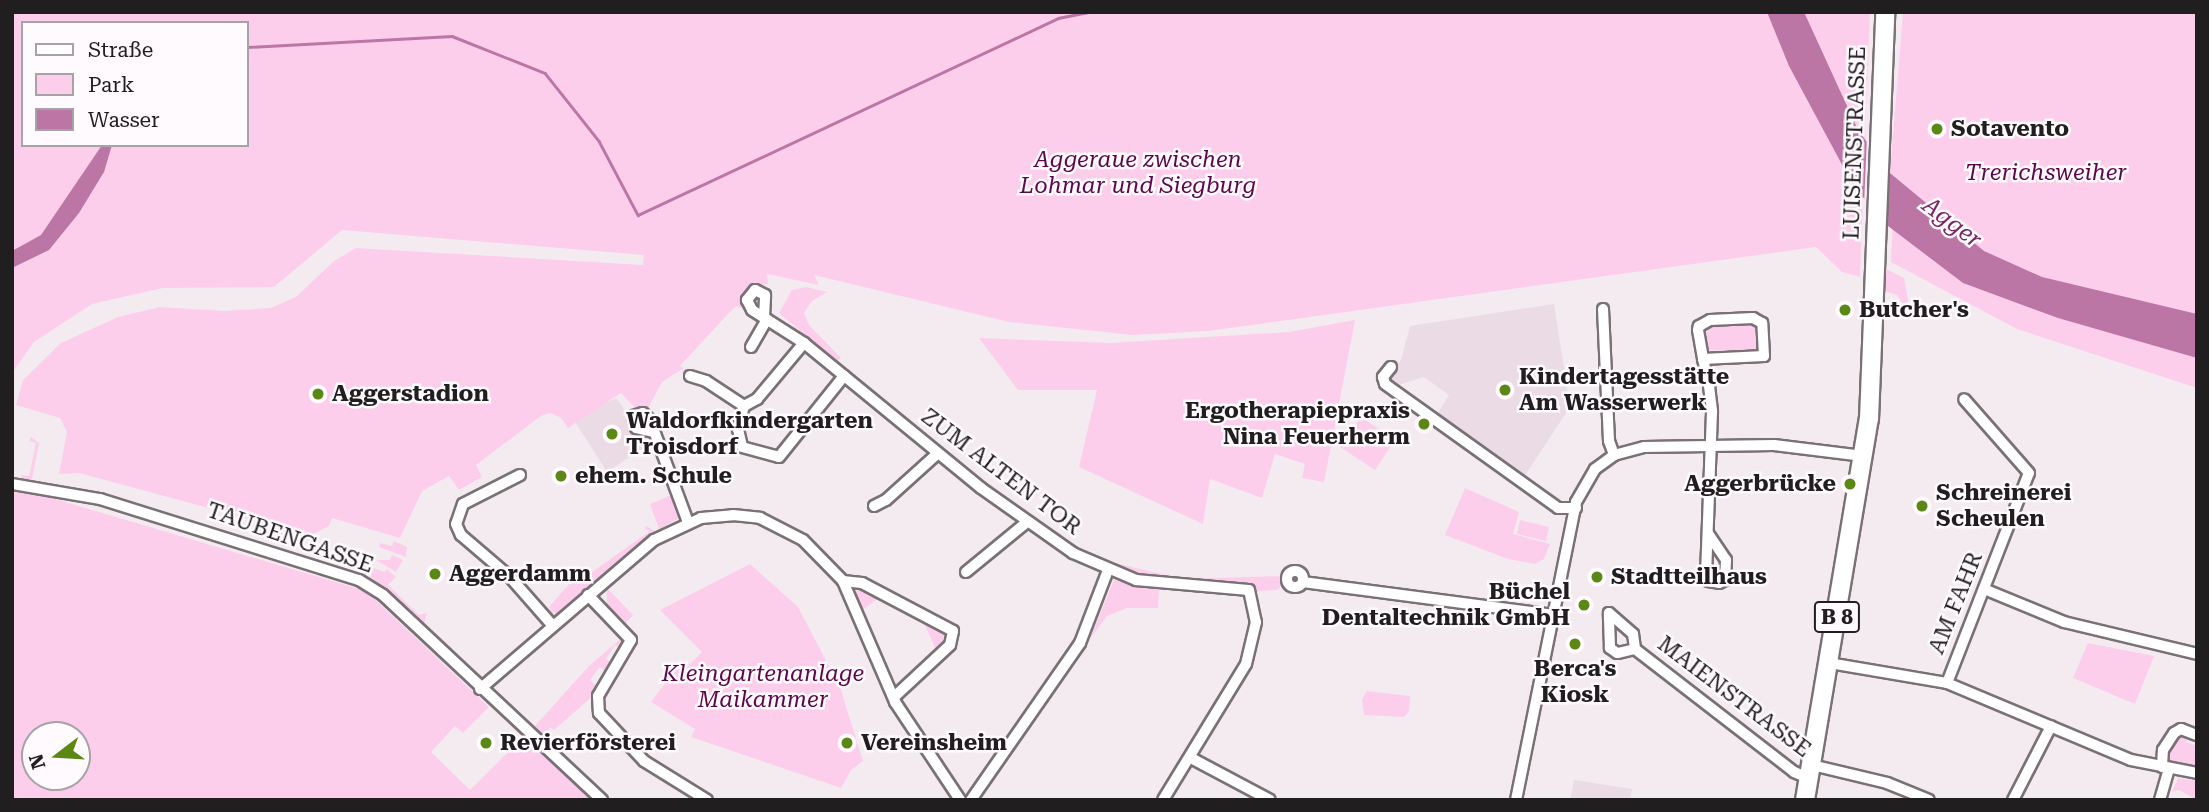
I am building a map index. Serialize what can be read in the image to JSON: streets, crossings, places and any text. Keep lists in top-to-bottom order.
{
  "streets": {
    "main road": ["LUISENSTRASSE", "B 8"],
    "street": [
      "ZUM ALTEN TOR",
      "TAUBENGASSE",
      "AM FAHR",
      "MAIENSTRASSE"
    ]
  },
  "crossings": [
    ["LUISENSTRASSE", "B 8"],
    ["B 8", "MAIENSTRASSE"]
  ],
  "water": ["Agger"],
  "parks": ["Aggeraue zwischen Lohmar und Siegburg", "Trerichsweiher", "Kleingartenanlage Maikammer"],
  "places": [
    "Sotavento",
    "Butcher's",
    "Kindertagesstätte Am Wasserwerk",
    "Aggerstadion",
    "Ergotherapiepraxis Nina Feuerherm",
    "Waldorfkindergarten Troisdorf",
    "ehem. Schule",
    "Aggerbrücke",
    "Schreinerei Scheulen",
    "Aggerdamm",
    "Stadtteilhaus",
    "Büchel Dentaltechnik GmbH",
    "Berca's Kiosk",
    "Revierförsterei",
    "Vereinsheim"
  ],
  "legend": ["Straße", "Park", "Wasser"],
  "north": "left"
}
